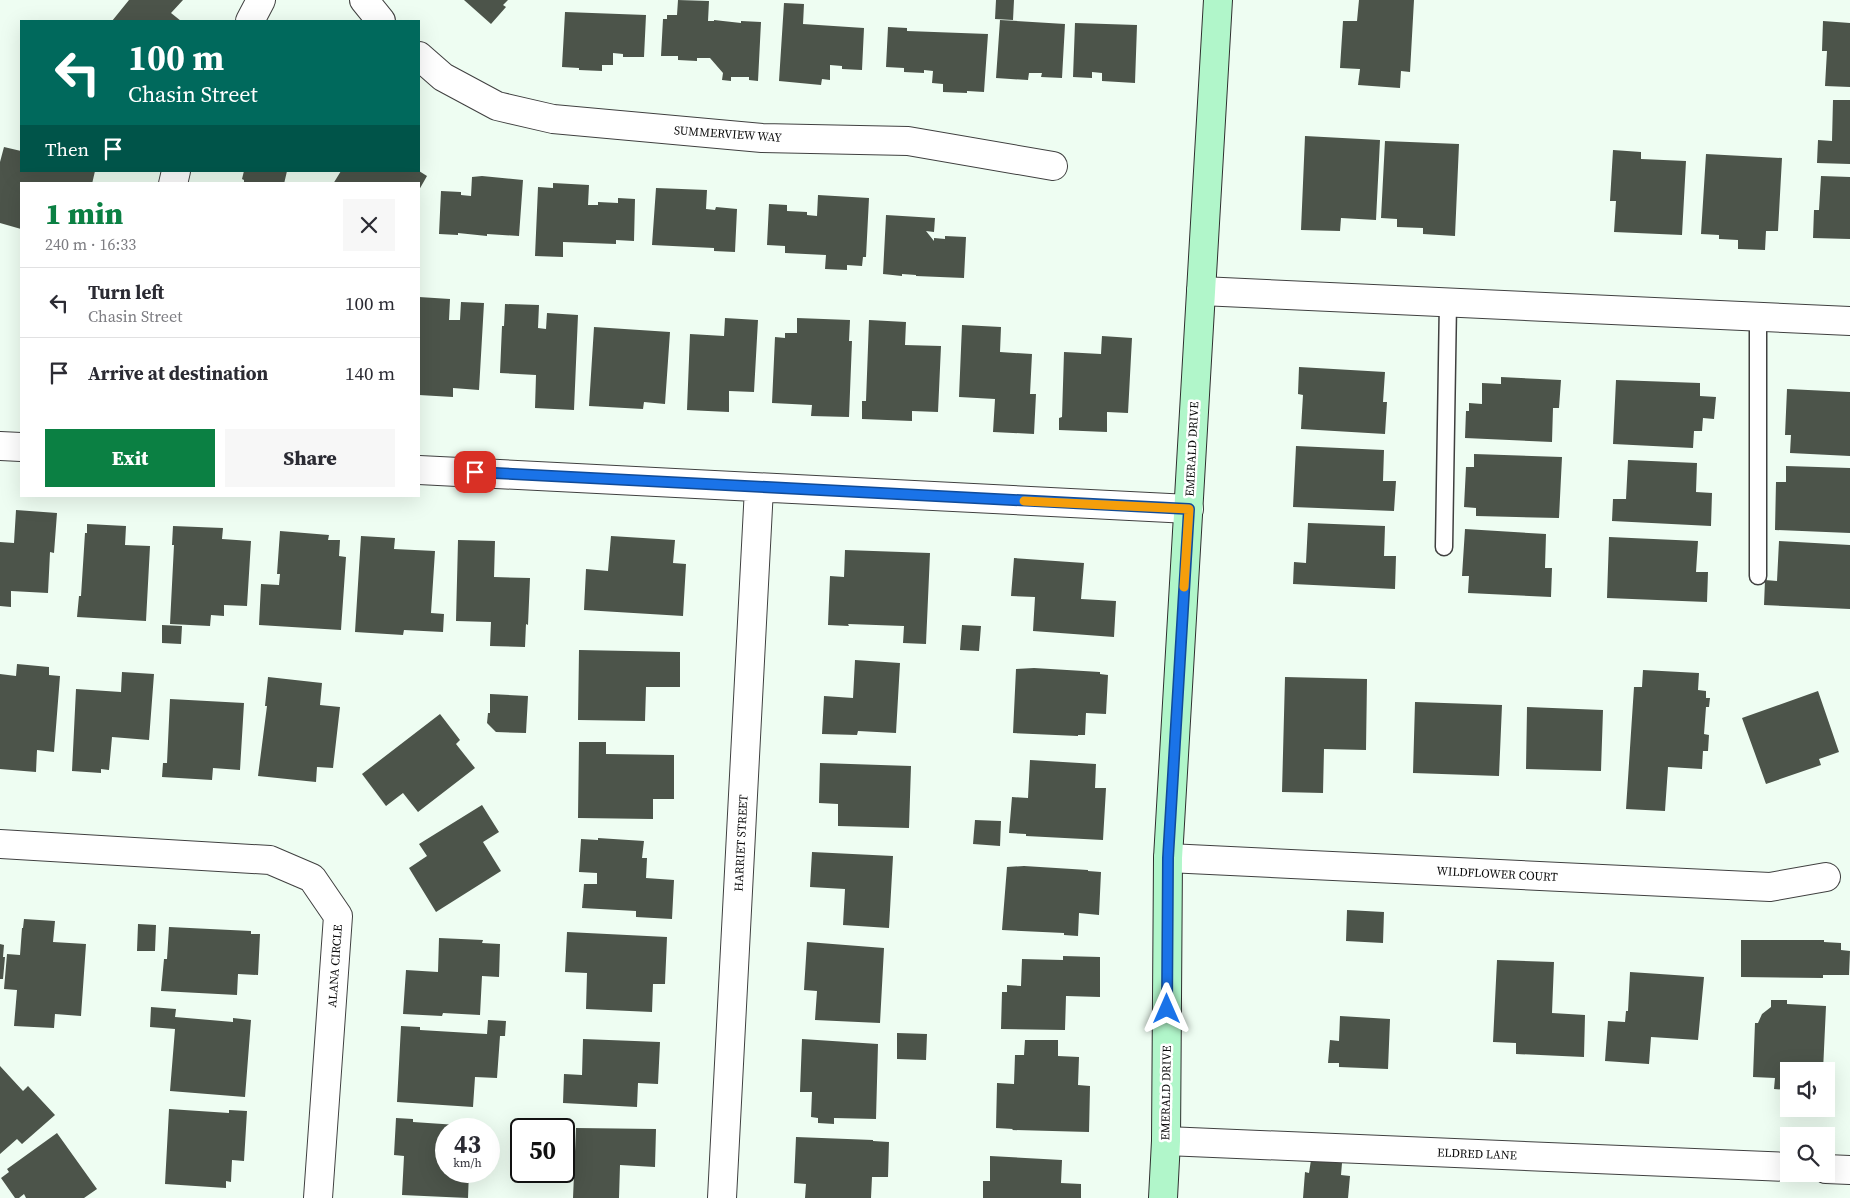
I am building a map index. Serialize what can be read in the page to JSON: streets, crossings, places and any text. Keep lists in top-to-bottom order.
{
  "streets": {
    "main road": ["EMERALD DRIVE"],
    "street": [
      "SUMMERVIEW WAY",
      "HARRIET STREET",
      "WILDFLOWER COURT",
      "ALANA CIRCLE",
      "ELDRED LANE"
    ]
  },
  "crossings": [
    ["EMERALD DRIVE", "WILDFLOWER COURT"],
    ["EMERALD DRIVE", "ELDRED LANE"]
  ],
  "page": {
    "turn": ["100 m", "Chasin Street"],
    "then": "Then",
    "heading": ["1 min", "240 m · 16:33"],
    "list": [
      {
        "name": "Turn left",
        "note": "Chasin Street",
        "value": "100 m"
      },
      {
        "name": "Arrive at destination",
        "value": "140 m"
      }
    ],
    "buttons": ["Exit", "Share"],
    "speed": "43 km/h",
    "limit": "50"
  }
}
